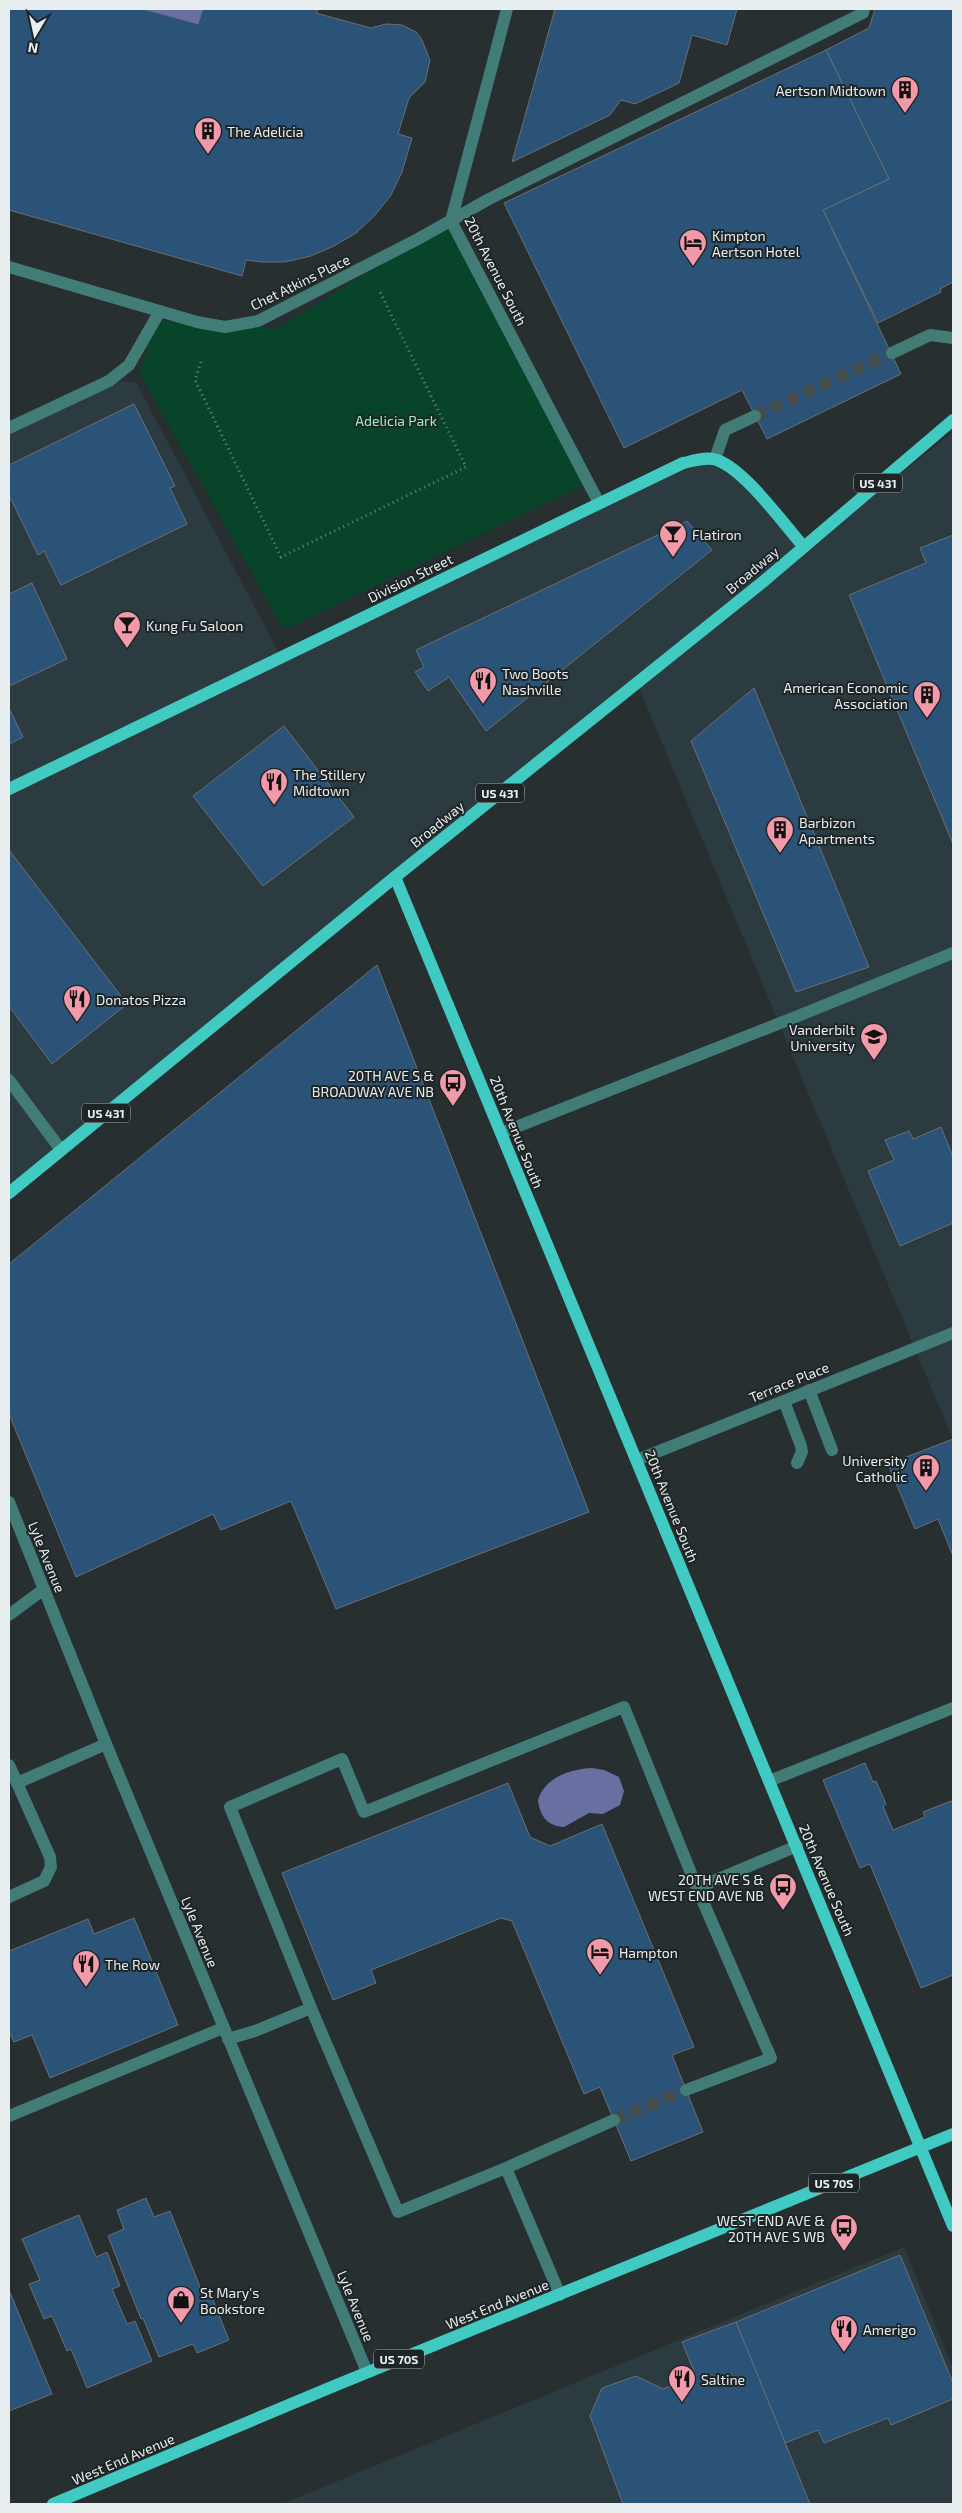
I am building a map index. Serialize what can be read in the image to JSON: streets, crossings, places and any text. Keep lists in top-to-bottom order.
{
  "streets": {
    "main road": [
      "20th Avenue South",
      "US 431",
      "Broadway",
      "Division Street",
      "US 70S",
      "West End Avenue"
    ],
    "street": ["Chet Atkins Place", "Terrace Place", "Lyle Avenue"]
  },
  "crossings": [
    ["20th Avenue South", "Chet Atkins Place"],
    ["20th Avenue South", "Broadway"],
    ["20th Avenue South", "Division Street"],
    ["20th Avenue South", "Terrace Place"],
    ["20th Avenue South", "West End Avenue"],
    ["Lyle Avenue", "West End Avenue"]
  ],
  "parks": ["Adelicia Park"],
  "places": {
    "building": [
      "Aertson Midtown",
      "The Adelicia",
      "American Economic Association",
      "Barbizon Apartments",
      "University Catholic"
    ],
    "hotel": ["Kimpton Aertson Hotel", "Hampton"],
    "bar": ["Flatiron", "Kung Fu Saloon"],
    "restaurant": [
      "Two Boots Nashville",
      "The Stillery Midtown",
      "Donatos Pizza",
      "The Row",
      "Amerigo",
      "Saltine"
    ],
    "school or university": ["Vanderbilt University"],
    "bus stop": ["20TH AVE S & BROADWAY AVE NB", "20TH AVE S & WEST END AVE NB", "WEST END AVE & 20TH AVE S WB"],
    "shop": ["St Mary's Bookstore"]
  },
  "north": "bottom"
}
